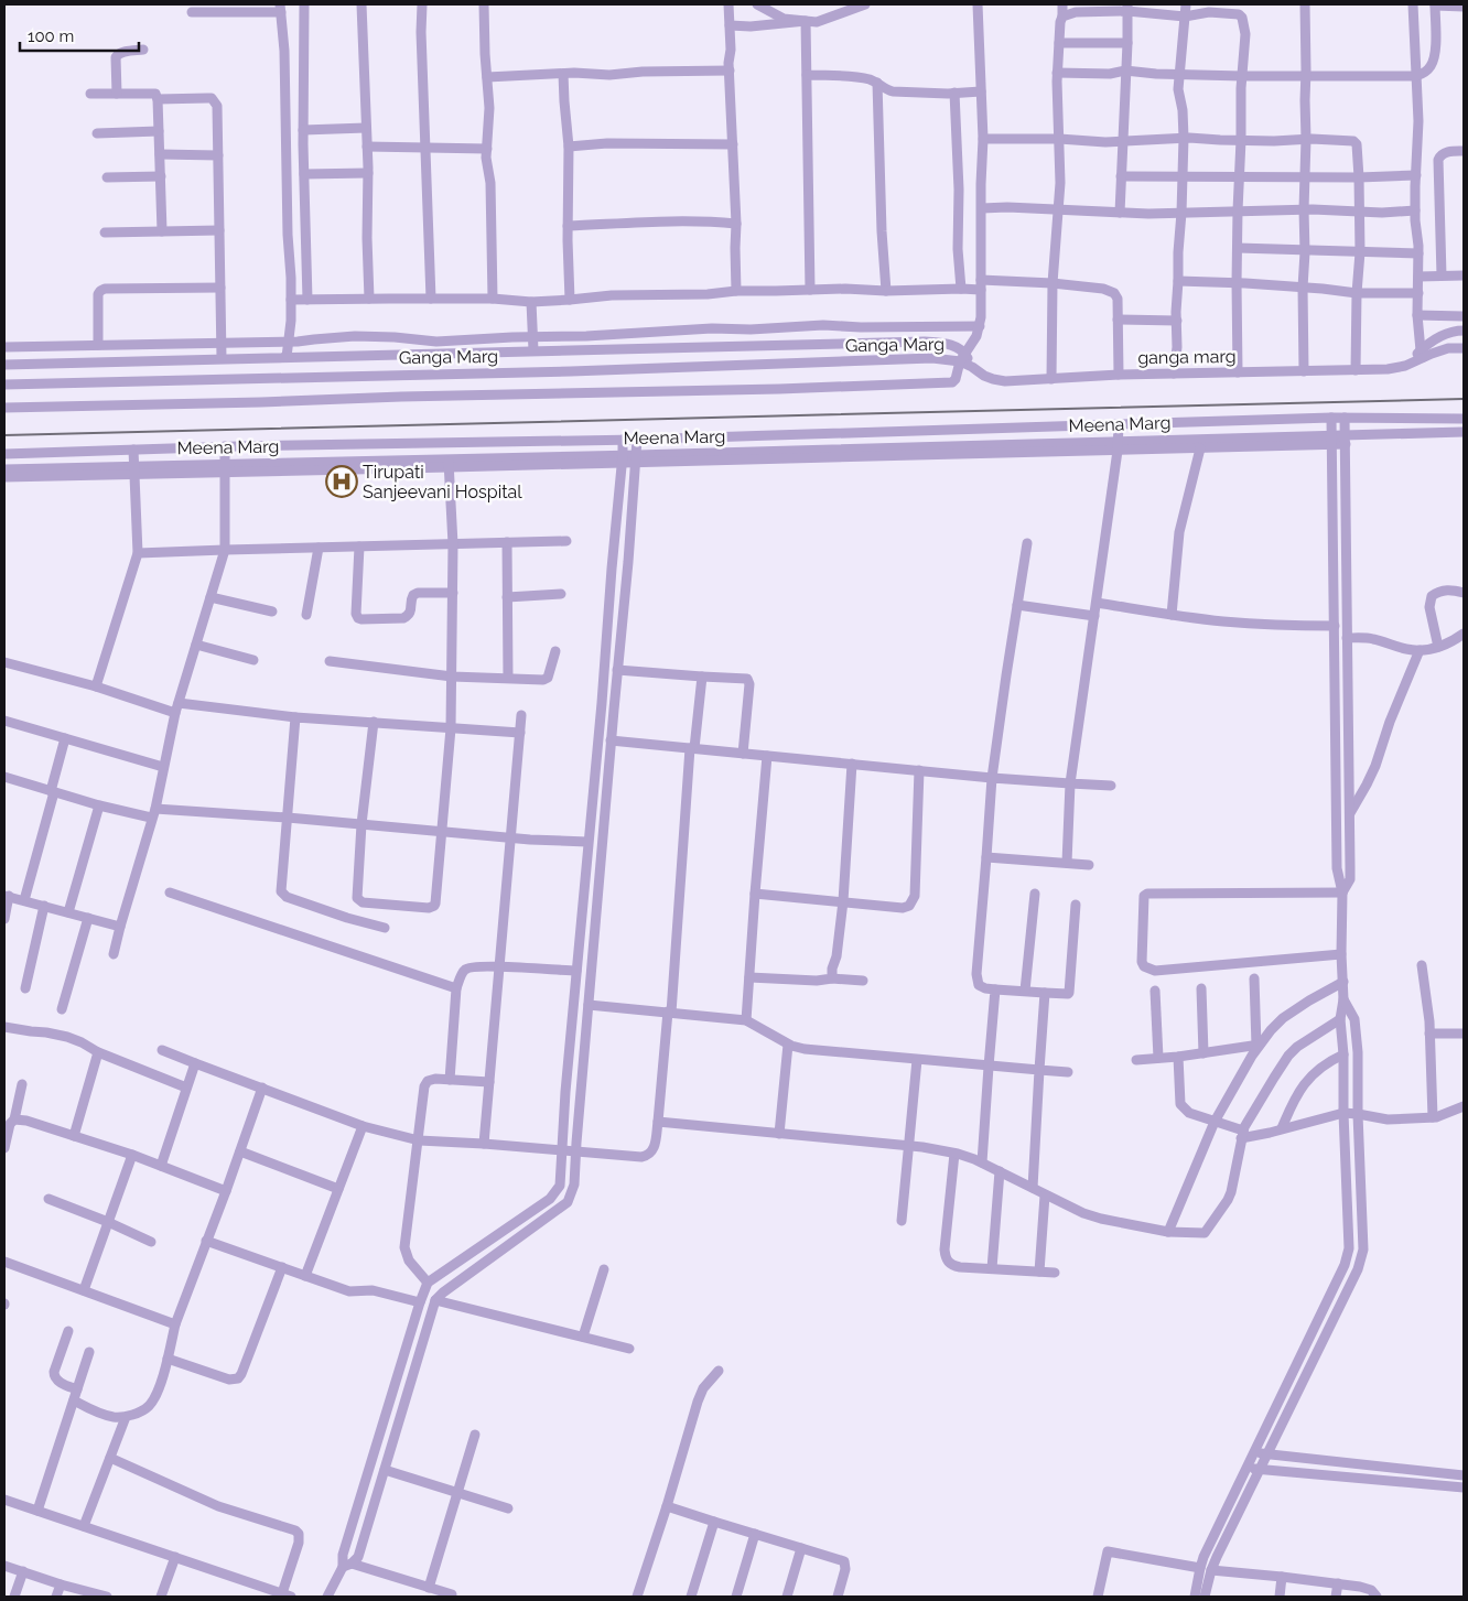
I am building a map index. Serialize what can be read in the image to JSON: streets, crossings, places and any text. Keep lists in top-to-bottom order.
{
  "streets": {
    "street": ["Ganga Marg", "ganga marg", "Meena Marg"]
  },
  "crossings": [
    ["Ganga Marg", "ganga marg"]
  ],
  "places": {
    "hospital": ["Tirupati Sanjeevani Hospital"]
  },
  "scale_bar": "100 m"
}
